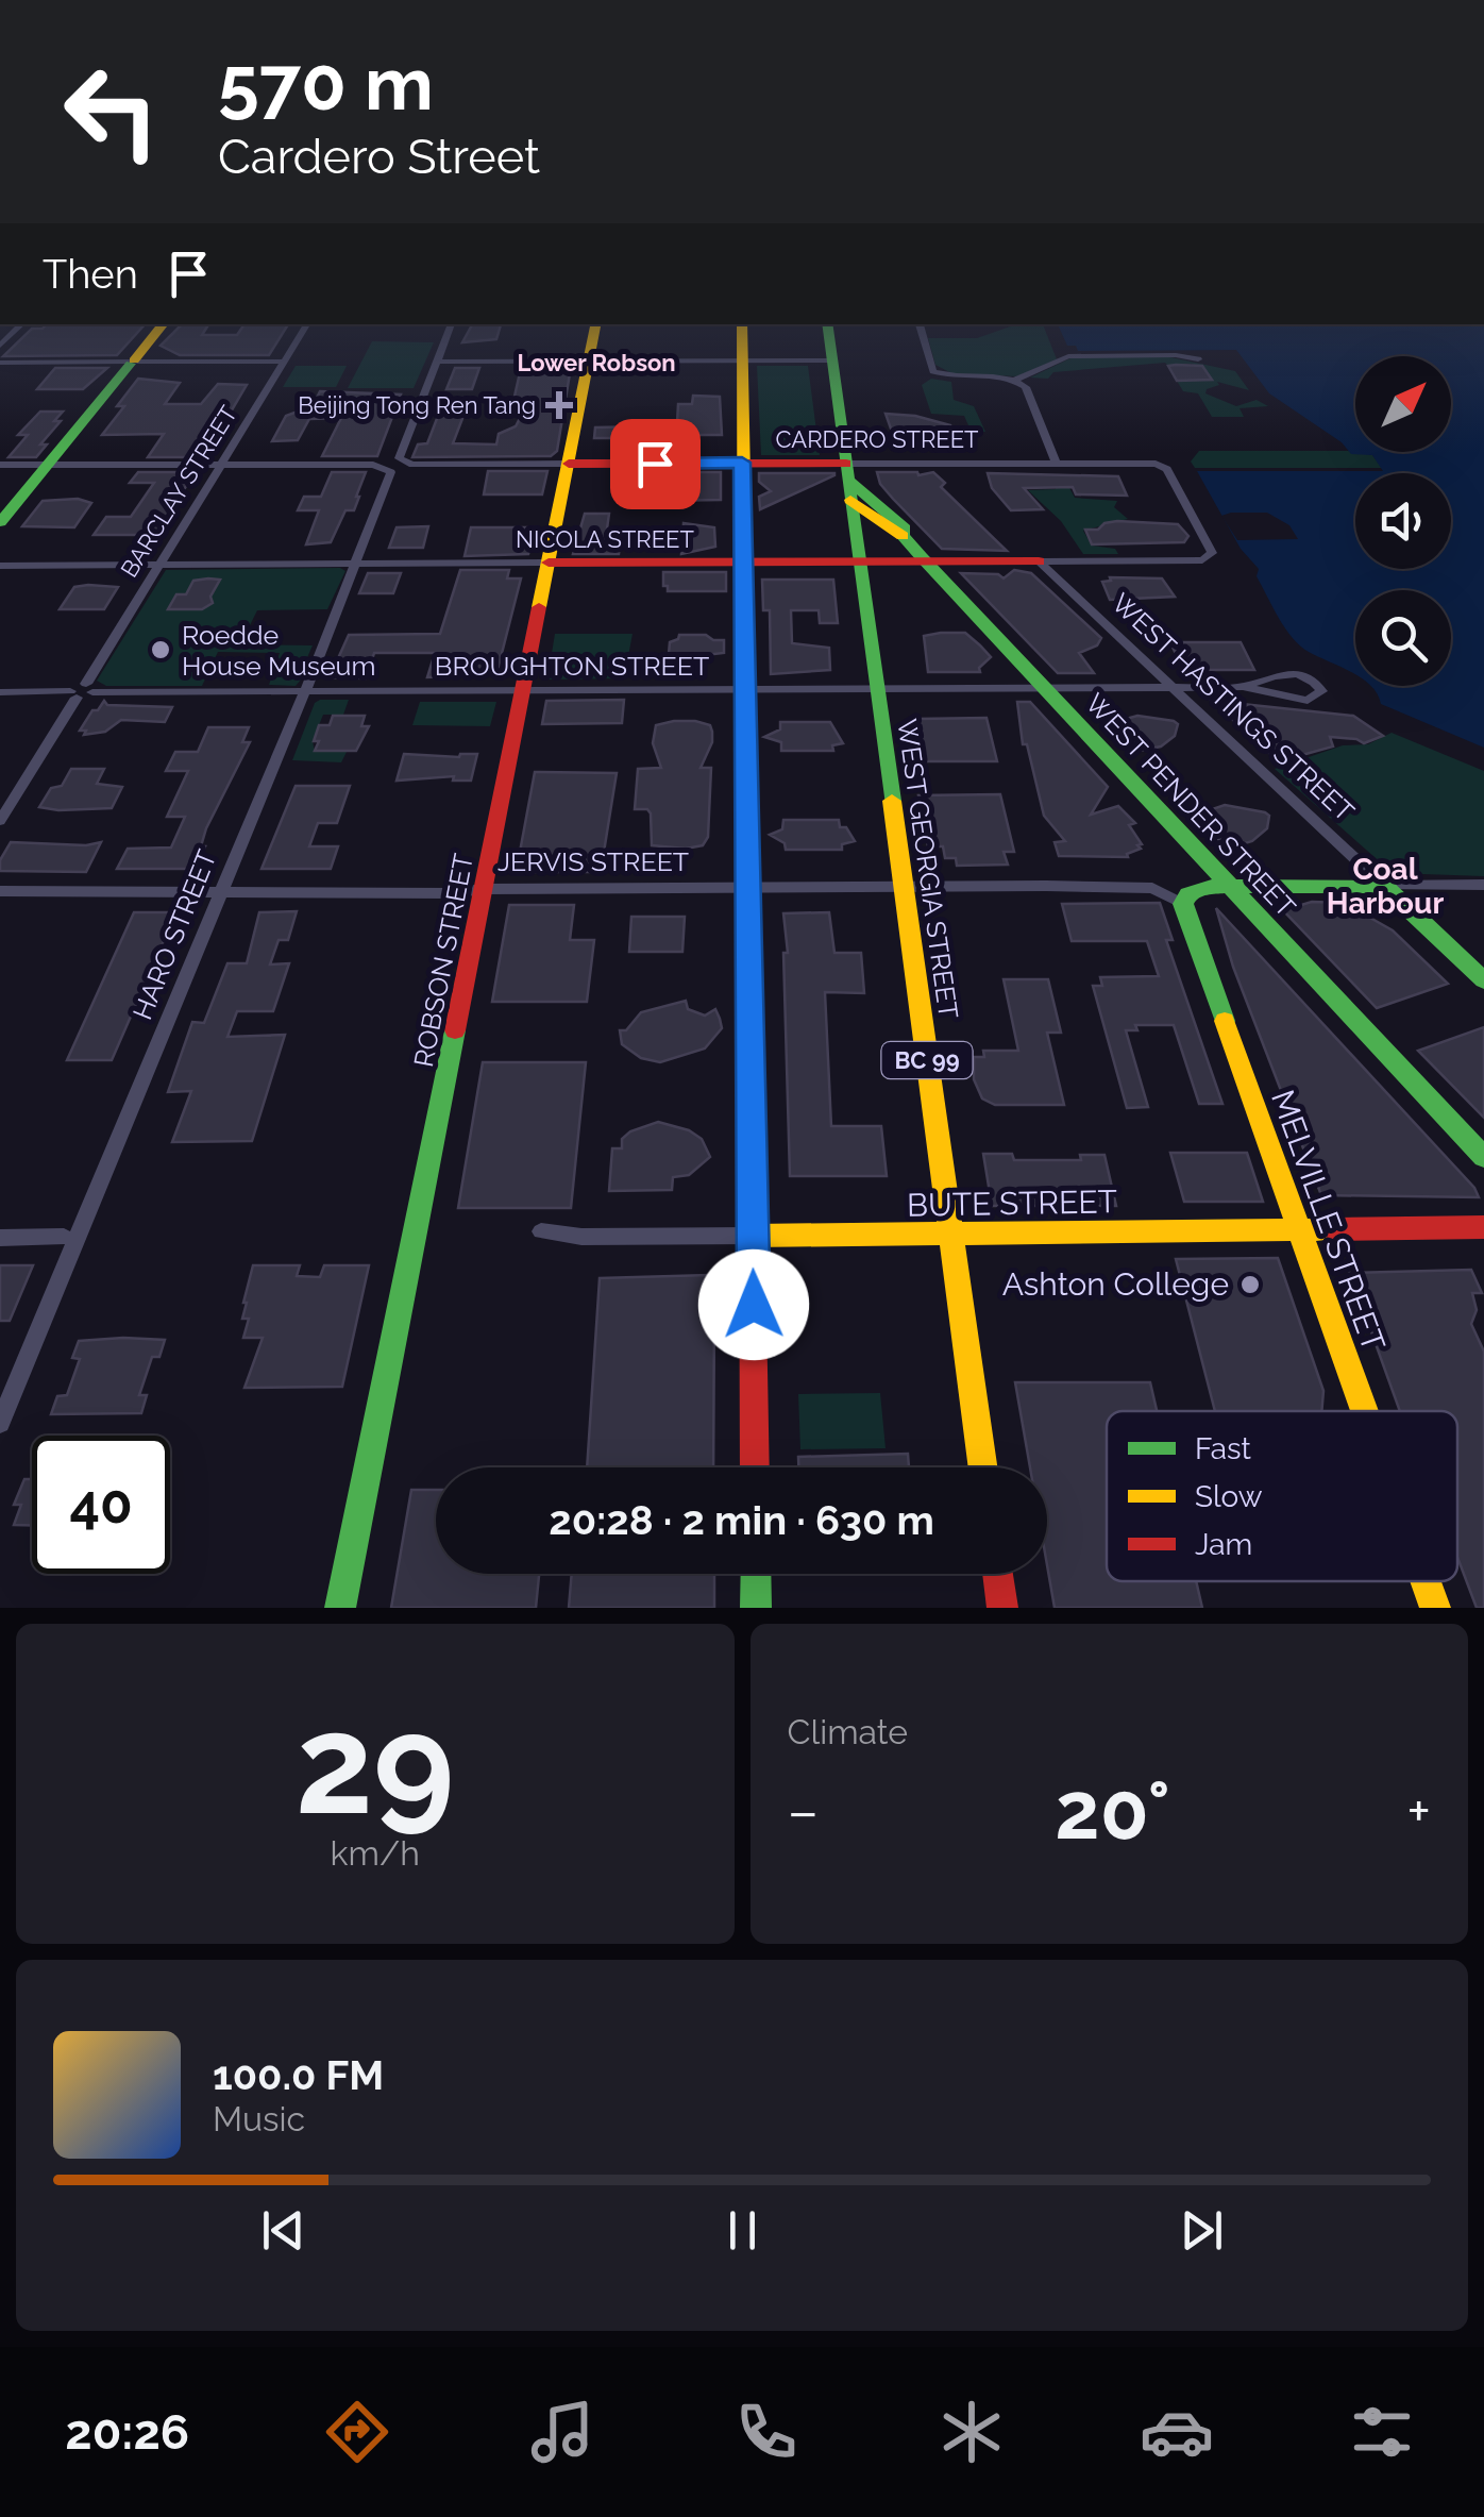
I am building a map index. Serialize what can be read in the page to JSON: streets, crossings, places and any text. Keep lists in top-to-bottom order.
{
  "streets": {
    "main road": [
      "CARDERO STREET",
      "NICOLA STREET",
      "WEST HASTINGS STREET",
      "WEST PENDER STREET",
      "WEST GEORGIA STREET",
      "ROBSON STREET",
      "BC 99",
      "BUTE STREET",
      "MELVILLE STREET"
    ],
    "street": [
      "BARCLAY STREET",
      "BROUGHTON STREET",
      "JERVIS STREET",
      "HARO STREET"
    ]
  },
  "crossings": [
    ["CARDERO STREET", "NICOLA STREET"],
    ["CARDERO STREET", "WEST PENDER STREET"],
    ["CARDERO STREET", "WEST GEORGIA STREET"],
    ["CARDERO STREET", "ROBSON STREET"],
    ["BARCLAY STREET", "NICOLA STREET"],
    ["BARCLAY STREET", "BROUGHTON STREET"],
    ["BARCLAY STREET", "HARO STREET"],
    ["NICOLA STREET", "WEST HASTINGS STREET"],
    ["NICOLA STREET", "WEST PENDER STREET"],
    ["NICOLA STREET", "WEST GEORGIA STREET"],
    ["NICOLA STREET", "HARO STREET"],
    ["NICOLA STREET", "ROBSON STREET"],
    ["BROUGHTON STREET", "WEST HASTINGS STREET"],
    ["BROUGHTON STREET", "WEST PENDER STREET"],
    ["BROUGHTON STREET", "WEST GEORGIA STREET"],
    ["BROUGHTON STREET", "HARO STREET"],
    ["BROUGHTON STREET", "ROBSON STREET"],
    ["WEST PENDER STREET", "WEST GEORGIA STREET"],
    ["JERVIS STREET", "WEST GEORGIA STREET"],
    ["JERVIS STREET", "HARO STREET"],
    ["JERVIS STREET", "ROBSON STREET"],
    ["JERVIS STREET", "MELVILLE STREET"],
    ["WEST GEORGIA STREET", "BUTE STREET"],
    ["BUTE STREET", "MELVILLE STREET"]
  ],
  "districts": ["Lower Robson", "Coal Harbour"],
  "places": {
    "health": ["Beijing Tong Ren Tang"],
    "other": ["Roedde House Museum", "Ashton College"]
  },
  "legend": ["Fast", "Slow", "Jam"],
  "north": "top right",
  "page": {
    "turn": ["570 m", "Cardero Street"],
    "then": "Then",
    "limit": "40",
    "trip": "20:28 · 2 min · 630 m",
    "tile": [
      ["29", "km/h"],
      "Climate"
    ],
    "heat": ["−", "20°", "+"],
    "song": ["100.0 FM", "Music"],
    "tabs": "20:26"
  }
}
